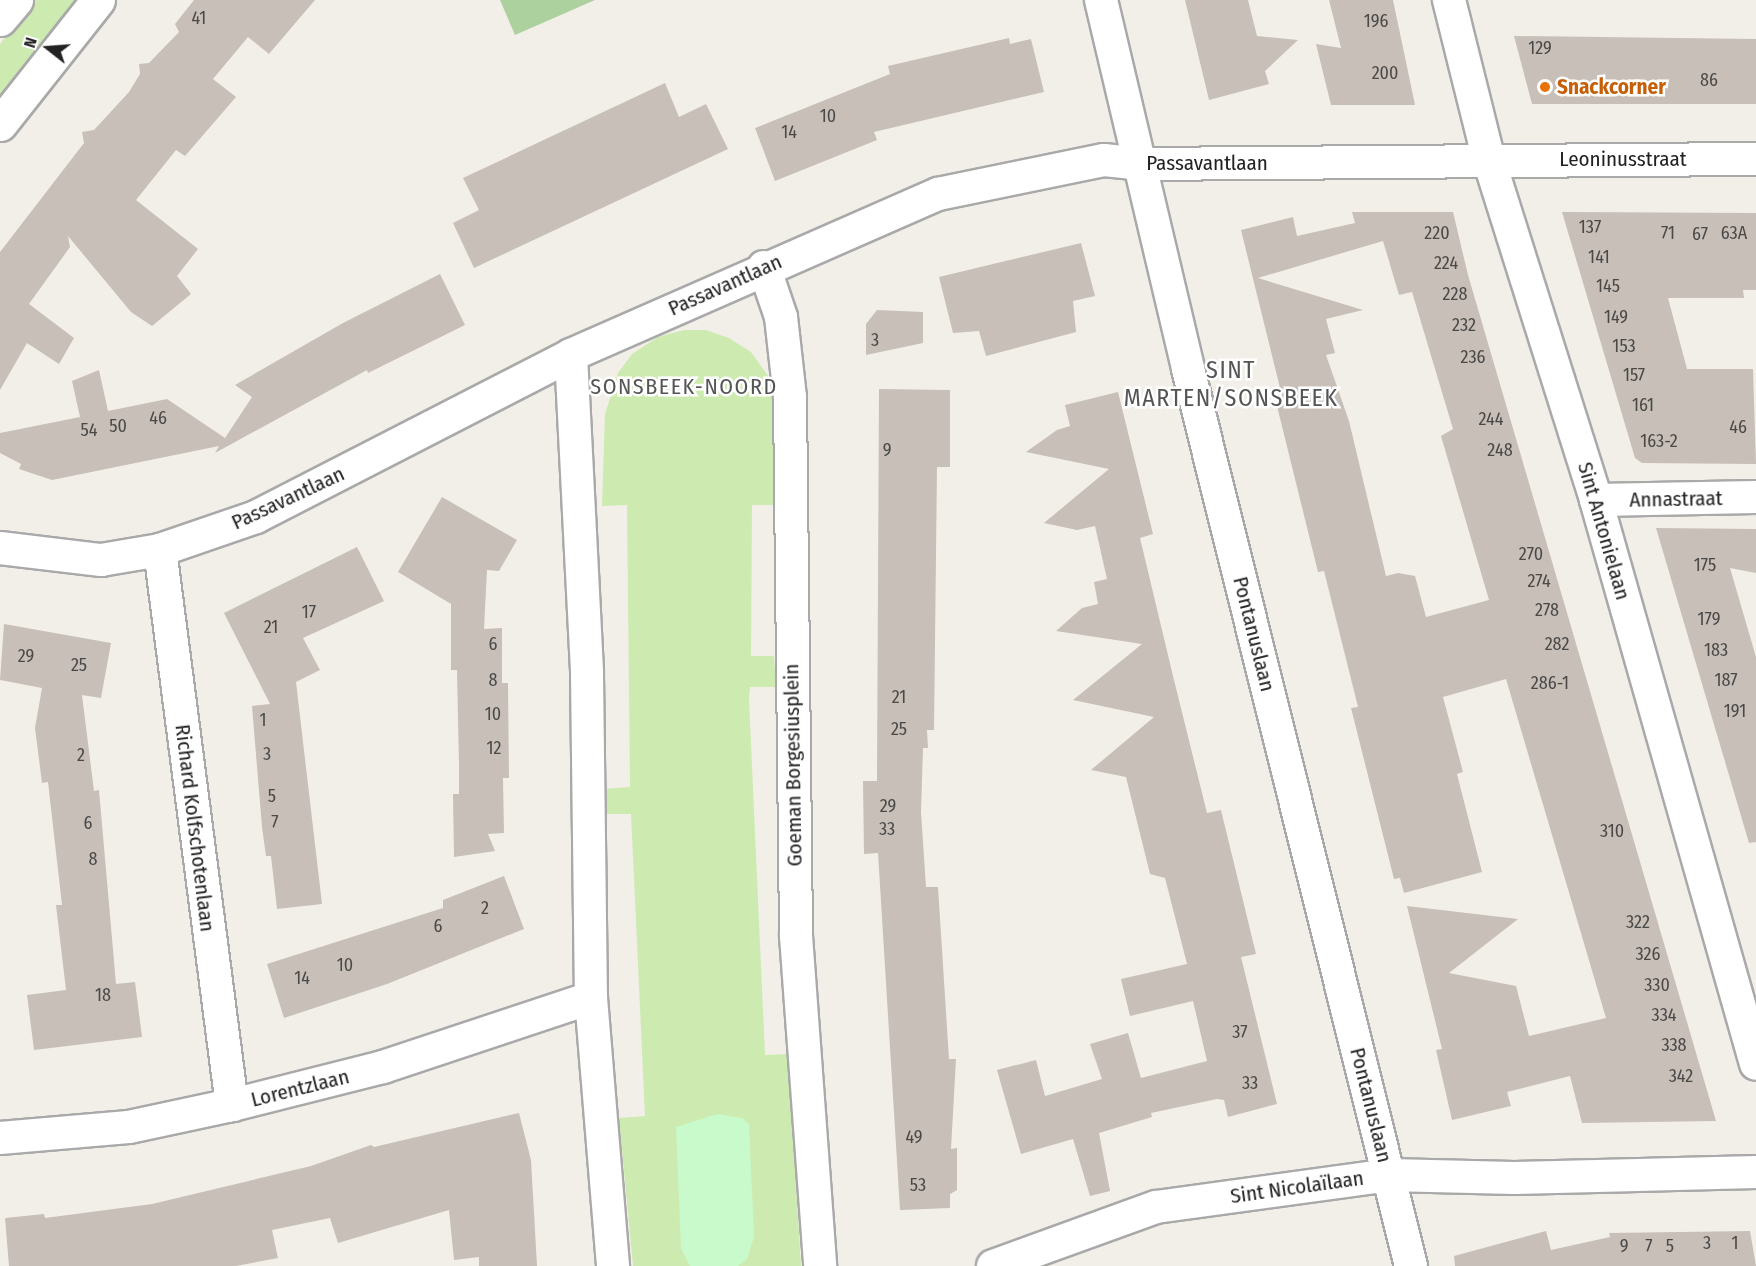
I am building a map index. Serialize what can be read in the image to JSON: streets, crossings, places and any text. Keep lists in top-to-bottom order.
{
  "streets": {
    "street": [
      "Leoninusstraat",
      "Passavantlaan",
      "Annastraat",
      "Sint Antonielaan",
      "Pontanuslaan",
      "Goeman Borgesiusplein",
      "Richard Kolfschotenlaan",
      "Lorentzlaan",
      "Sint Nicolaïlaan"
    ]
  },
  "crossings": [
    ["Leoninusstraat", "Passavantlaan"],
    ["Leoninusstraat", "Sint Antonielaan"],
    ["Passavantlaan", "Sint Antonielaan"],
    ["Passavantlaan", "Pontanuslaan"],
    ["Passavantlaan", "Goeman Borgesiusplein"],
    ["Passavantlaan", "Richard Kolfschotenlaan"],
    ["Annastraat", "Sint Antonielaan"],
    ["Pontanuslaan", "Sint Nicolaïlaan"],
    ["Richard Kolfschotenlaan", "Lorentzlaan"]
  ],
  "districts": ["SINT MARTEN/SONSBEEK", "SONSBEEK-NOORD"],
  "places": ["Snackcorner"],
  "house_numbers": [
    "41",
    "196",
    "129",
    "200",
    "86",
    "10",
    "14",
    "137",
    "220",
    "71",
    "63A",
    "67",
    "141",
    "224",
    "145",
    "228",
    "149",
    "232",
    "3",
    "153",
    "236",
    "157",
    "161",
    "46",
    "244",
    "50",
    "46",
    "54",
    "163-2",
    "9",
    "248",
    "270",
    "175",
    "274",
    "278",
    "17",
    "179",
    "21",
    "6",
    "282",
    "183",
    "29",
    "25",
    "8",
    "187",
    "286-1",
    "21",
    "191",
    "10",
    "1",
    "25",
    "12",
    "3",
    "2",
    "5",
    "29",
    "7",
    "6",
    "33",
    "310",
    "8",
    "2",
    "322",
    "6",
    "326",
    "10",
    "14",
    "330",
    "18",
    "334",
    "37",
    "338",
    "342",
    "33",
    "49",
    "53",
    "3",
    "1",
    "9",
    "7",
    "5"
  ],
  "north": "left"
}
